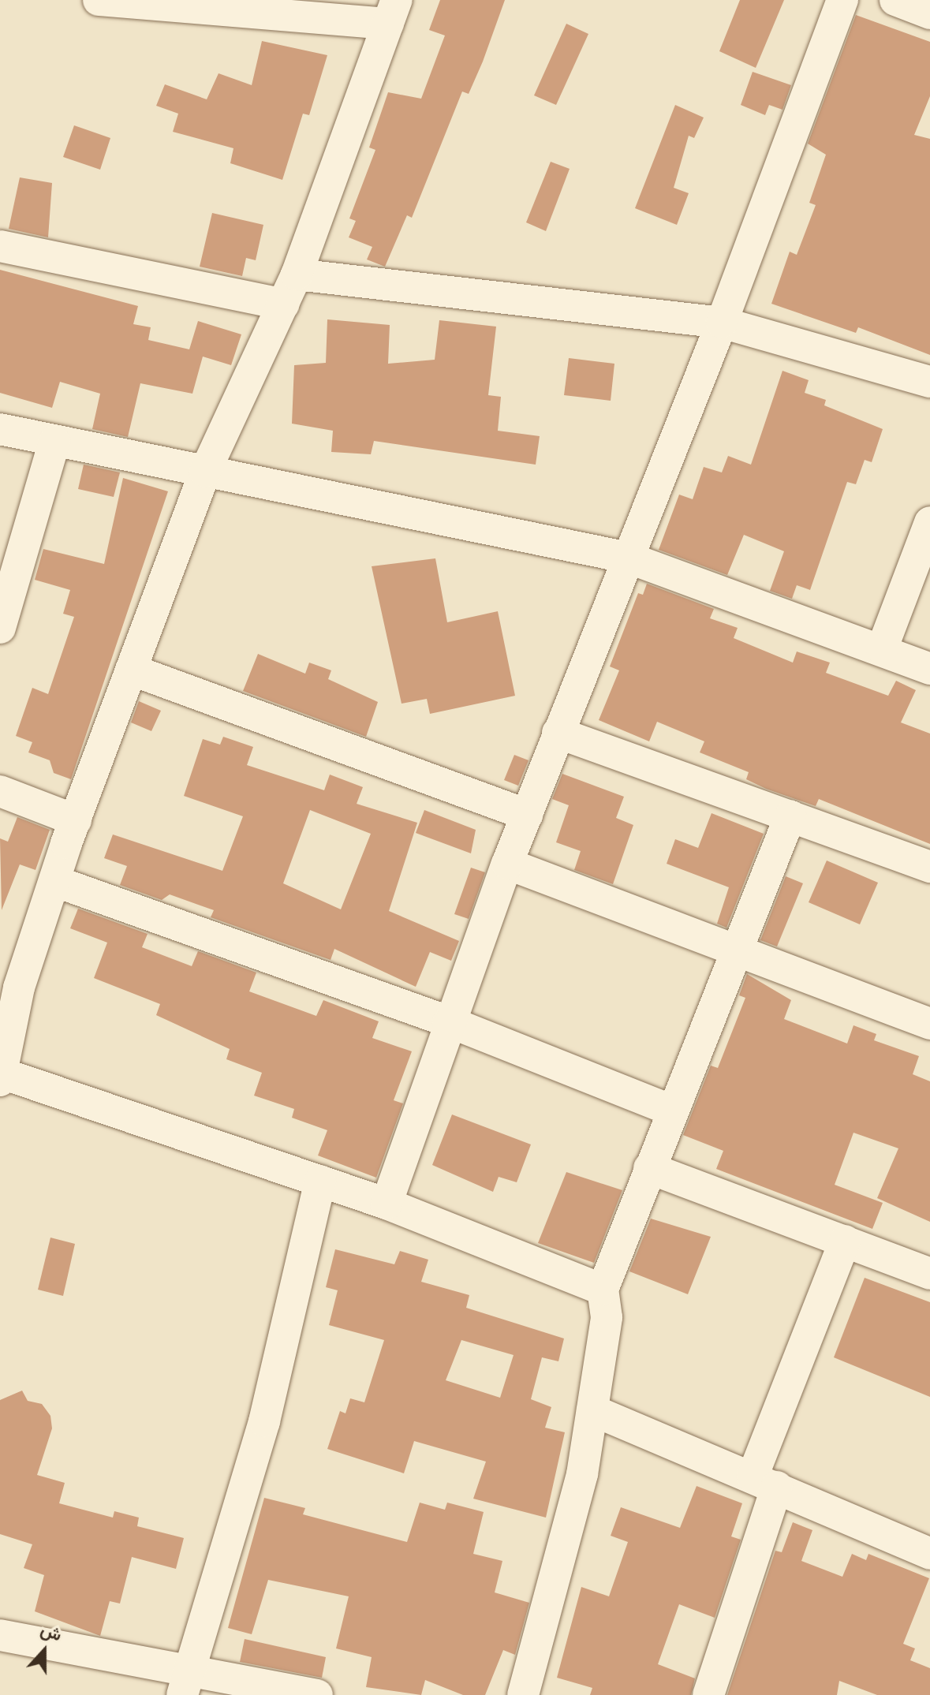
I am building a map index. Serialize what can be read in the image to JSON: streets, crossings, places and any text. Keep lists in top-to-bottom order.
{
  "north": "top"
}
